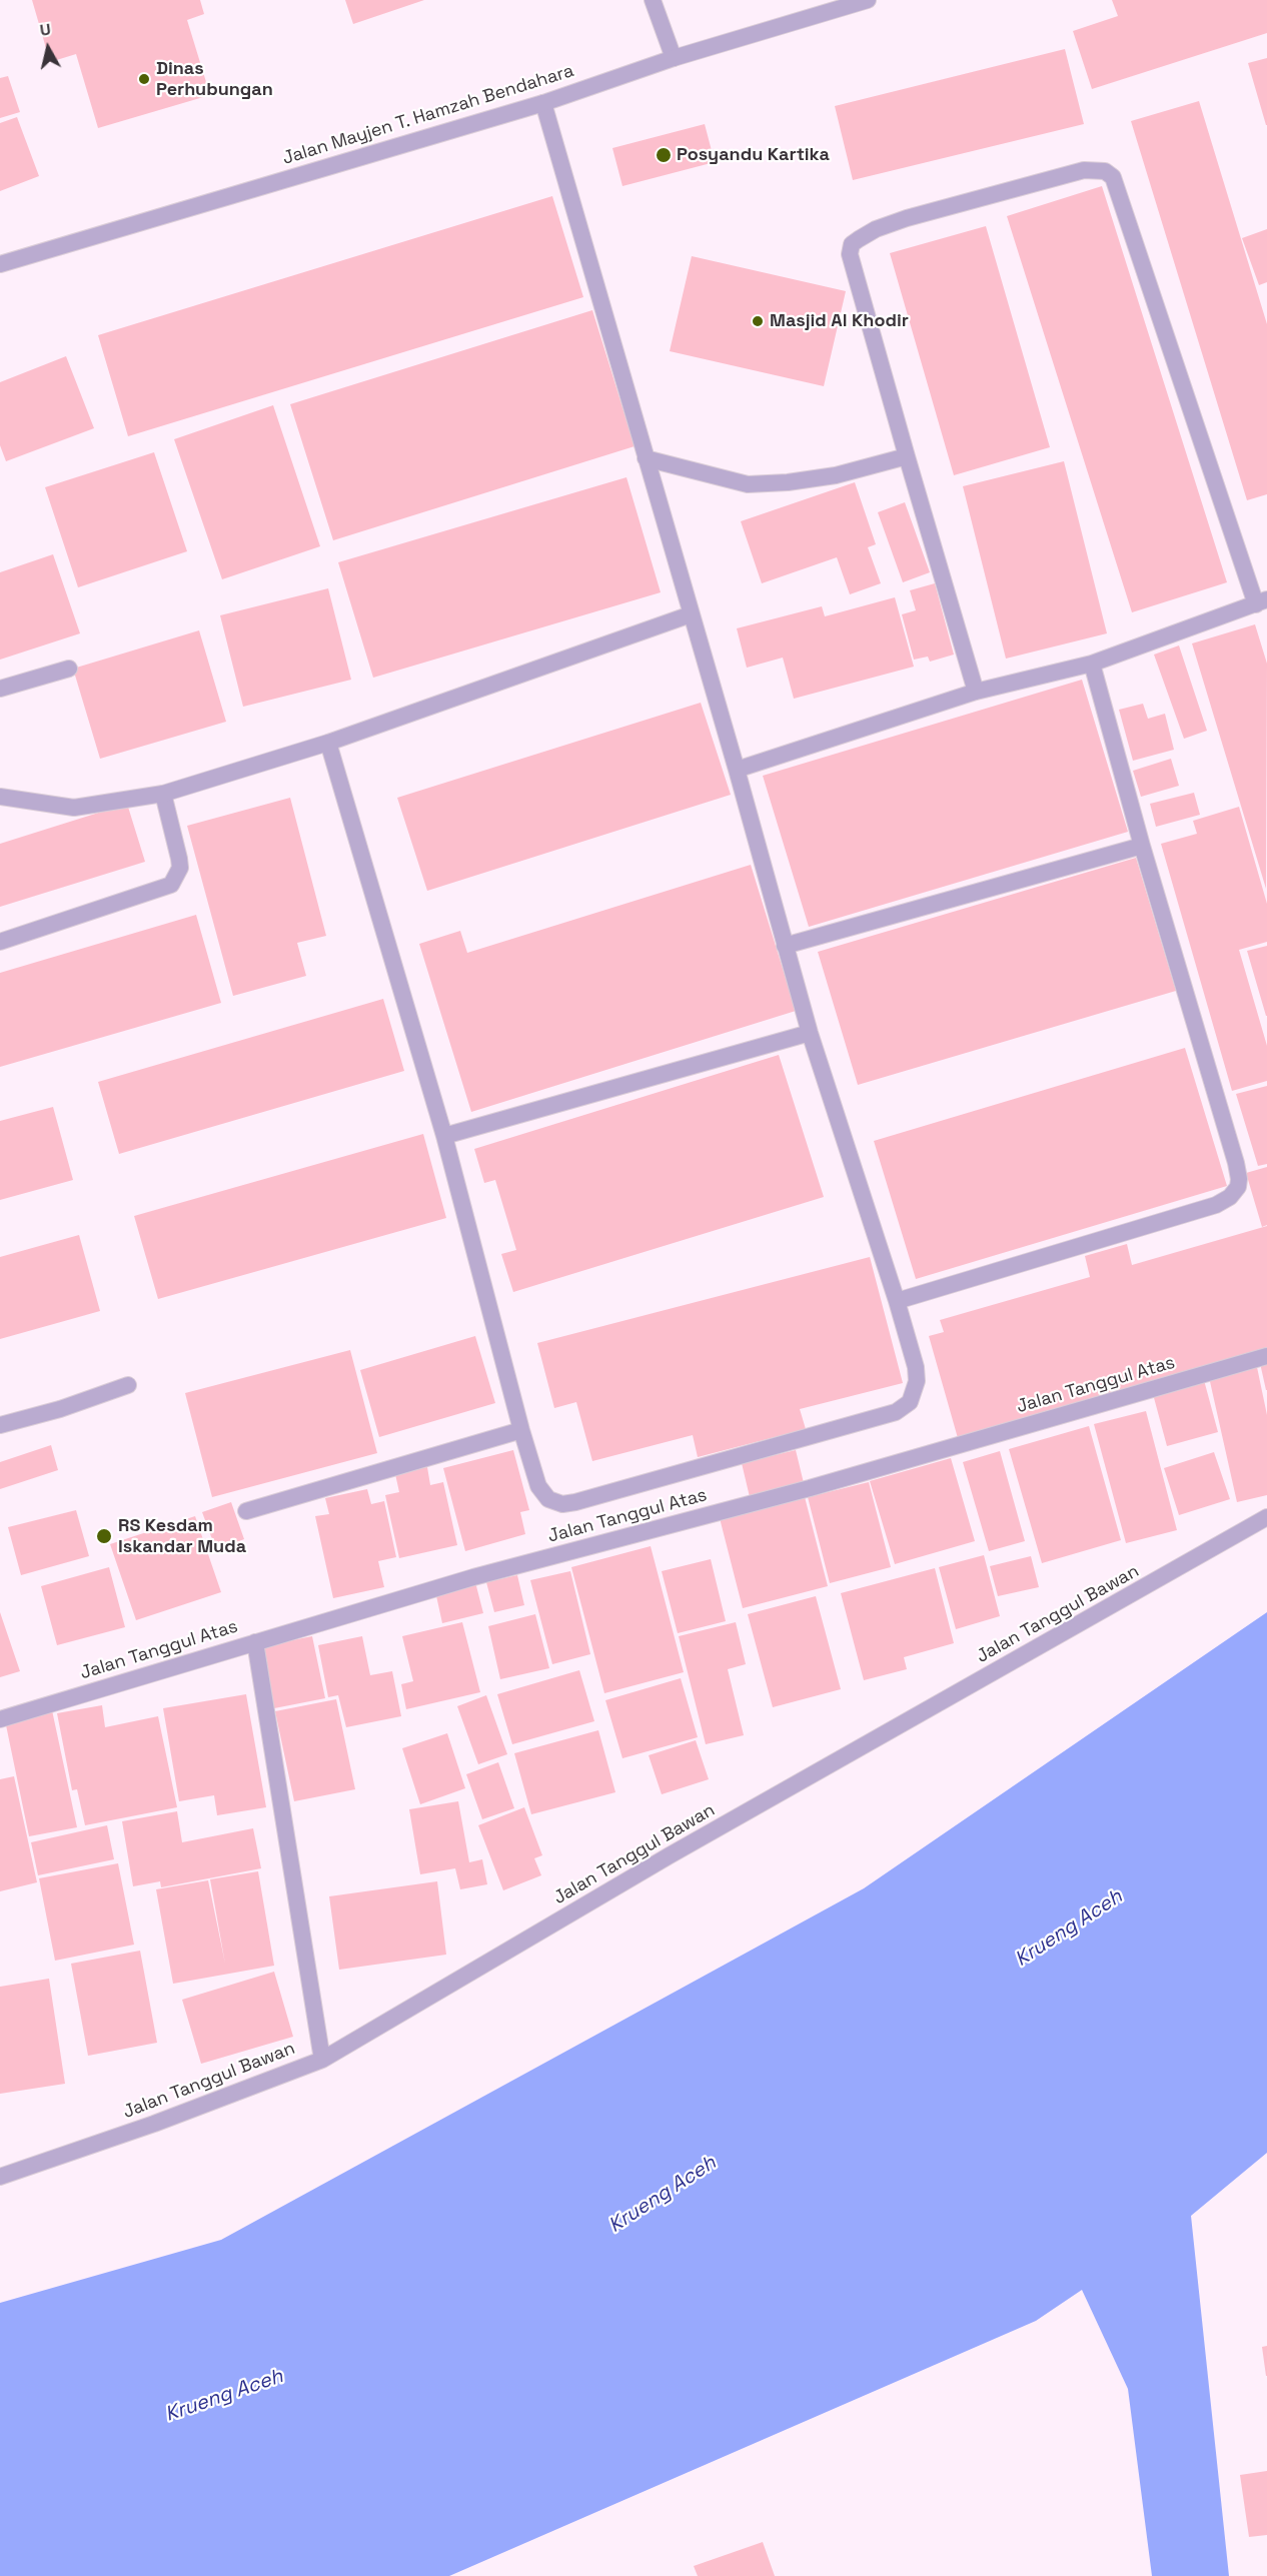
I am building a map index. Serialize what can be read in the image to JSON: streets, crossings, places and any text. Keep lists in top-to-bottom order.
{
  "streets": {
    "street": ["Jalan Mayjen T. Hamzah Bendahara", "Jalan Tanggul Atas", "Jalan Tanggul Bawan"]
  },
  "water": ["Krueng Aceh"],
  "places": [
    "Dinas Perhubungan",
    "Posyandu Kartika",
    "Masjid Al Khodir",
    "RS Kesdam Iskandar Muda"
  ],
  "north": "top"
}
